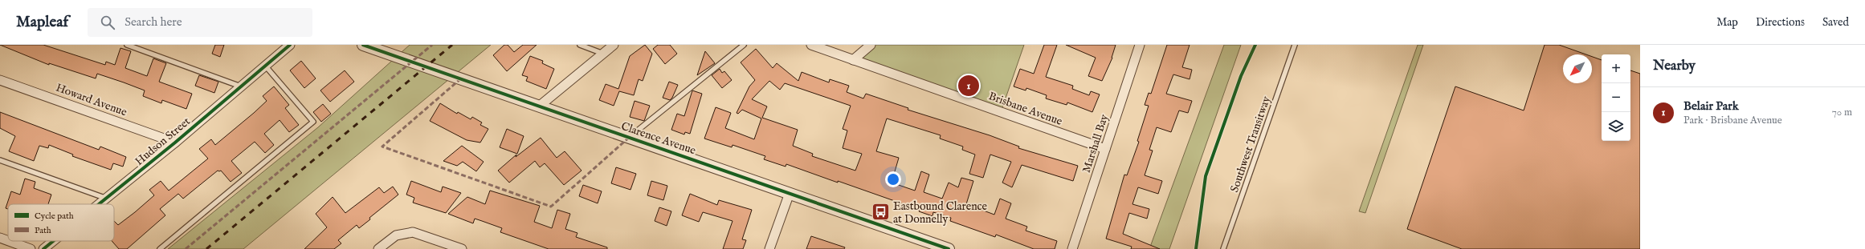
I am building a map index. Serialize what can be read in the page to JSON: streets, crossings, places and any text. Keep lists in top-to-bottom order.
{
  "streets": {
    "street": [
      "Howard Avenue",
      "Brisbane Avenue",
      "Clarence Avenue",
      "Hudson Street",
      "Marshall Bay"
    ],
    "lane": ["Southwest Transitway"]
  },
  "crossings": [
    ["Howard Avenue", "Hudson Street"],
    ["Brisbane Avenue", "Marshall Bay"]
  ],
  "places": {
    "bus stop": ["Eastbound Clarence at Donnelly"]
  },
  "legend": ["Cycle path", "Path"],
  "north": "bottom left",
  "page": {
    "header": "Mapleaf",
    "search": "Search here",
    "nav": ["Map", "Directions", "Saved"],
    "heading": "Nearby",
    "map_buttons": ["+", "−"],
    "pins": "1",
    "list": [
      {
        "mark": "1",
        "name": "Belair Park",
        "note": "Park · Brisbane Avenue",
        "value": "70 m"
      }
    ]
  }
}
